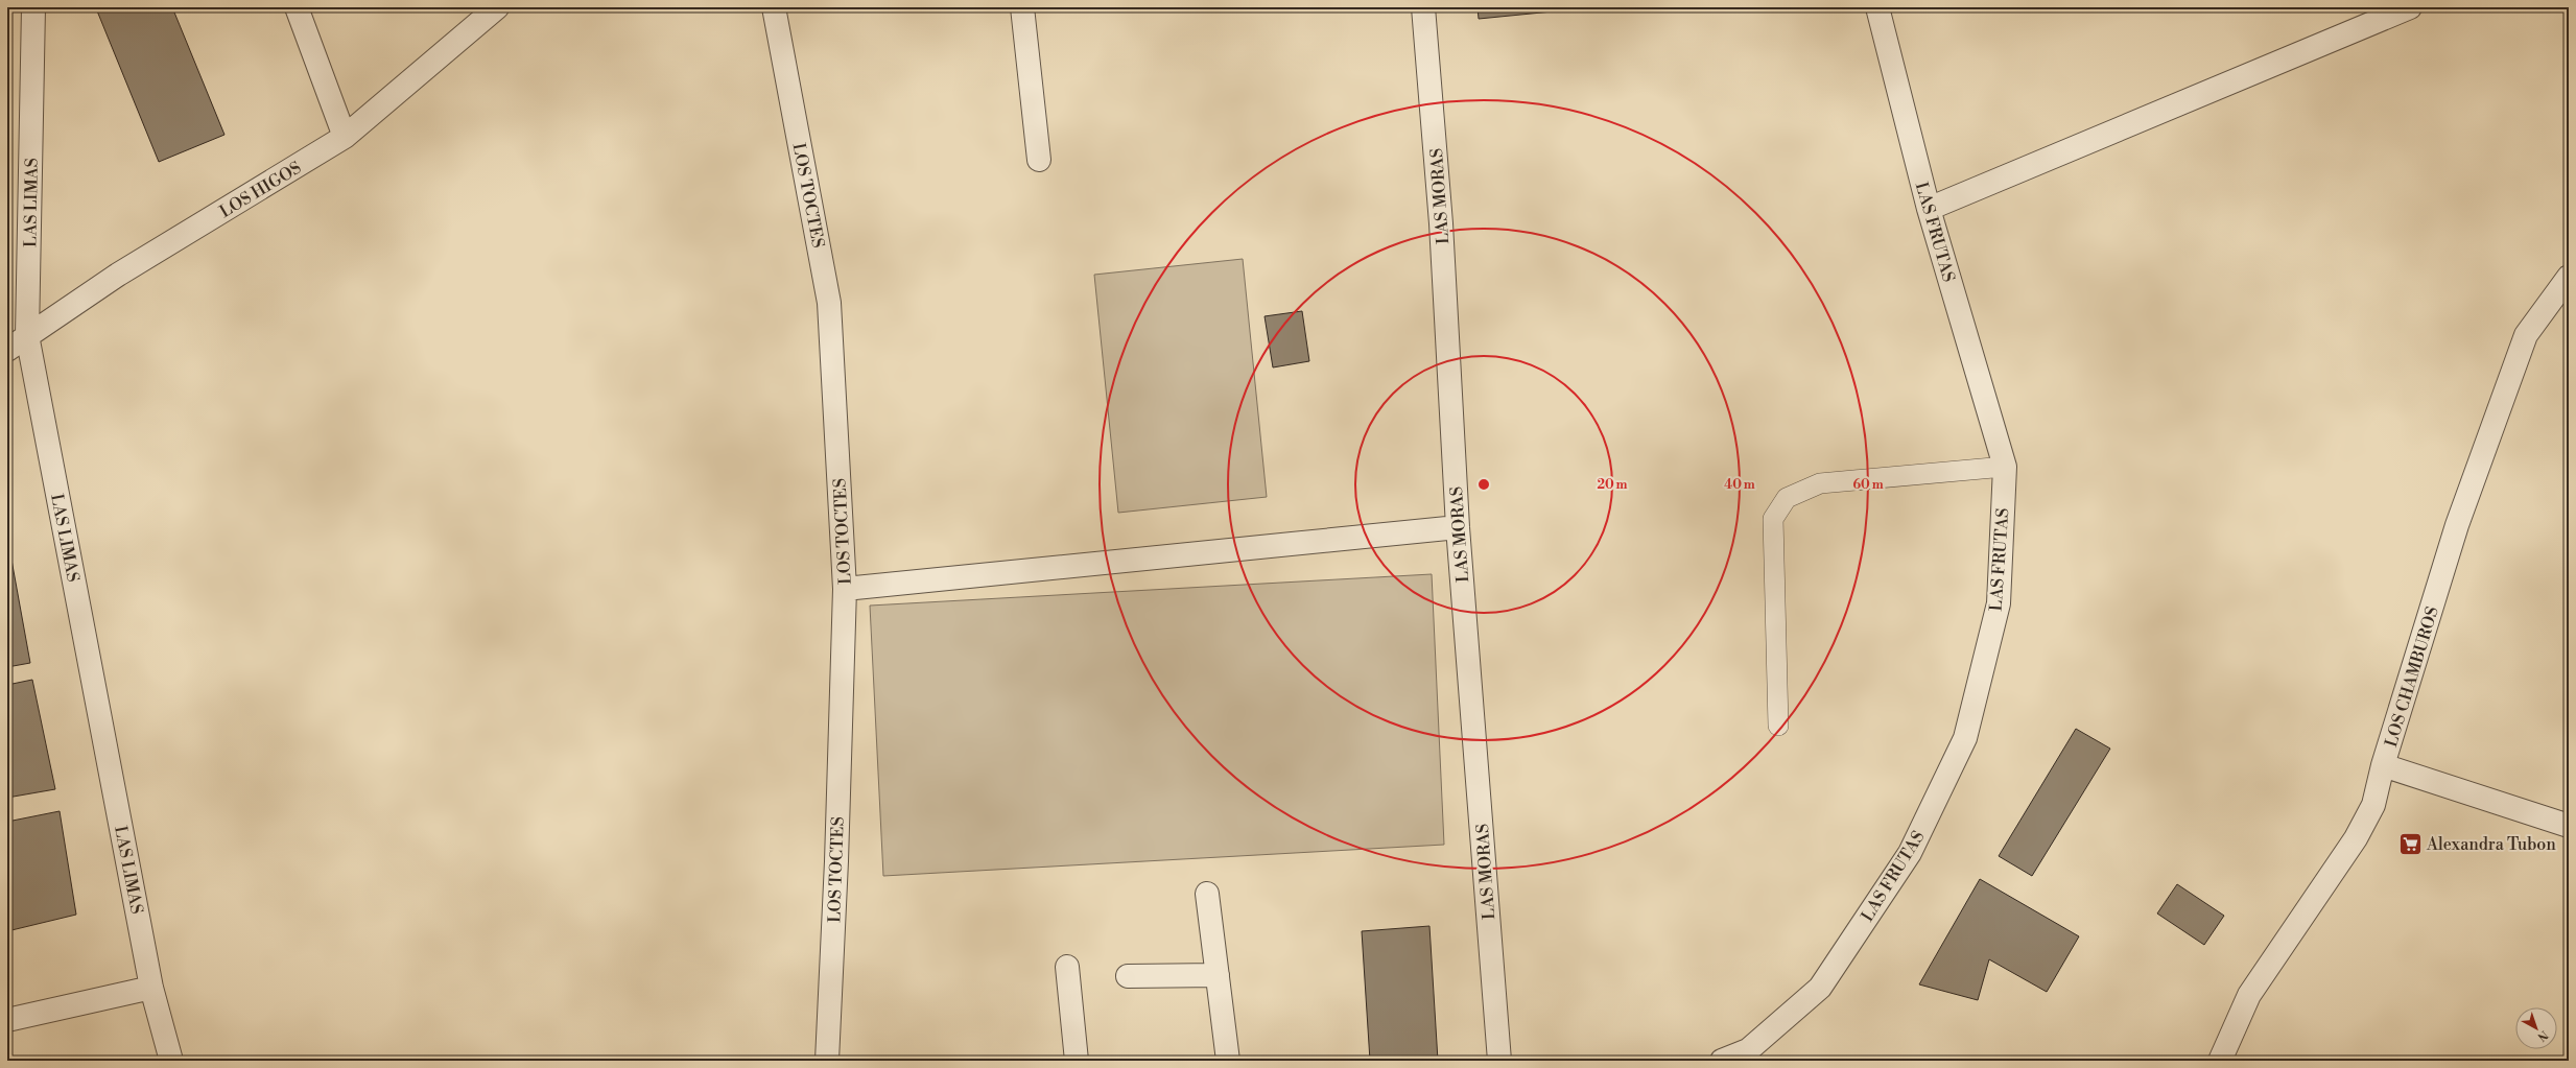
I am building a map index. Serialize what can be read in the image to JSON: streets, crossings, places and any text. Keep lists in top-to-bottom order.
{
  "streets": {
    "street": [
      "LOS HIGOS",
      "LOS TOCTES",
      "LAS MORAS",
      "LAS LIMAS",
      "LAS FRUTAS",
      "LOS CHAMBUROS"
    ]
  },
  "crossings": [
    ["LOS HIGOS", "LAS LIMAS"]
  ],
  "places": {
    "supermarket": ["Alexandra Tubon"]
  },
  "north": "bottom right",
  "rings": ["20 m", "40 m", "60 m"]
}
